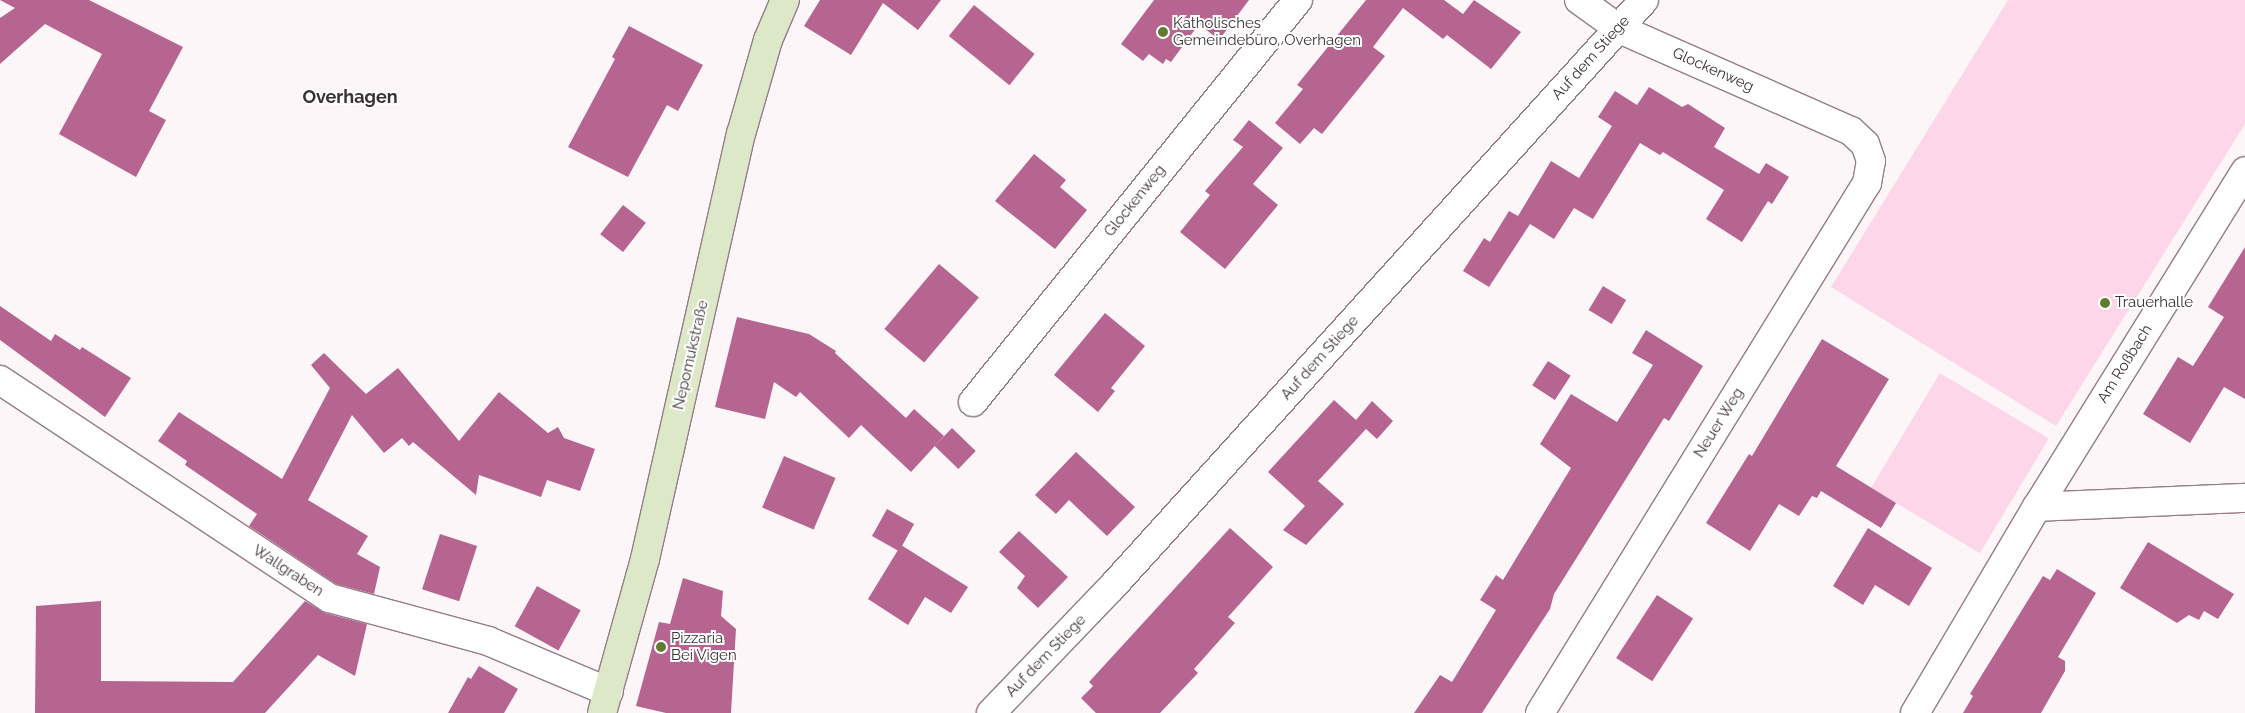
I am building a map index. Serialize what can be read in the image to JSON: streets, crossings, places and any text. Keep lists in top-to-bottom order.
{
  "streets": {
    "main road": ["Nepomukstraße"],
    "street": [
      "Auf dem Stiege",
      "Glockenweg",
      "Am Roßbach",
      "Neuer Weg",
      "Wallgraben"
    ]
  },
  "crossings": [
    ["Auf dem Stiege", "Glockenweg"],
    ["Glockenweg", "Neuer Weg"],
    ["Nepomukstraße", "Wallgraben"]
  ],
  "districts": ["Overhagen"],
  "places": ["Katholisches Gemeindebüro, Overhagen", "Trauerhalle", "Pizzaria Bei Vigen"]
}
